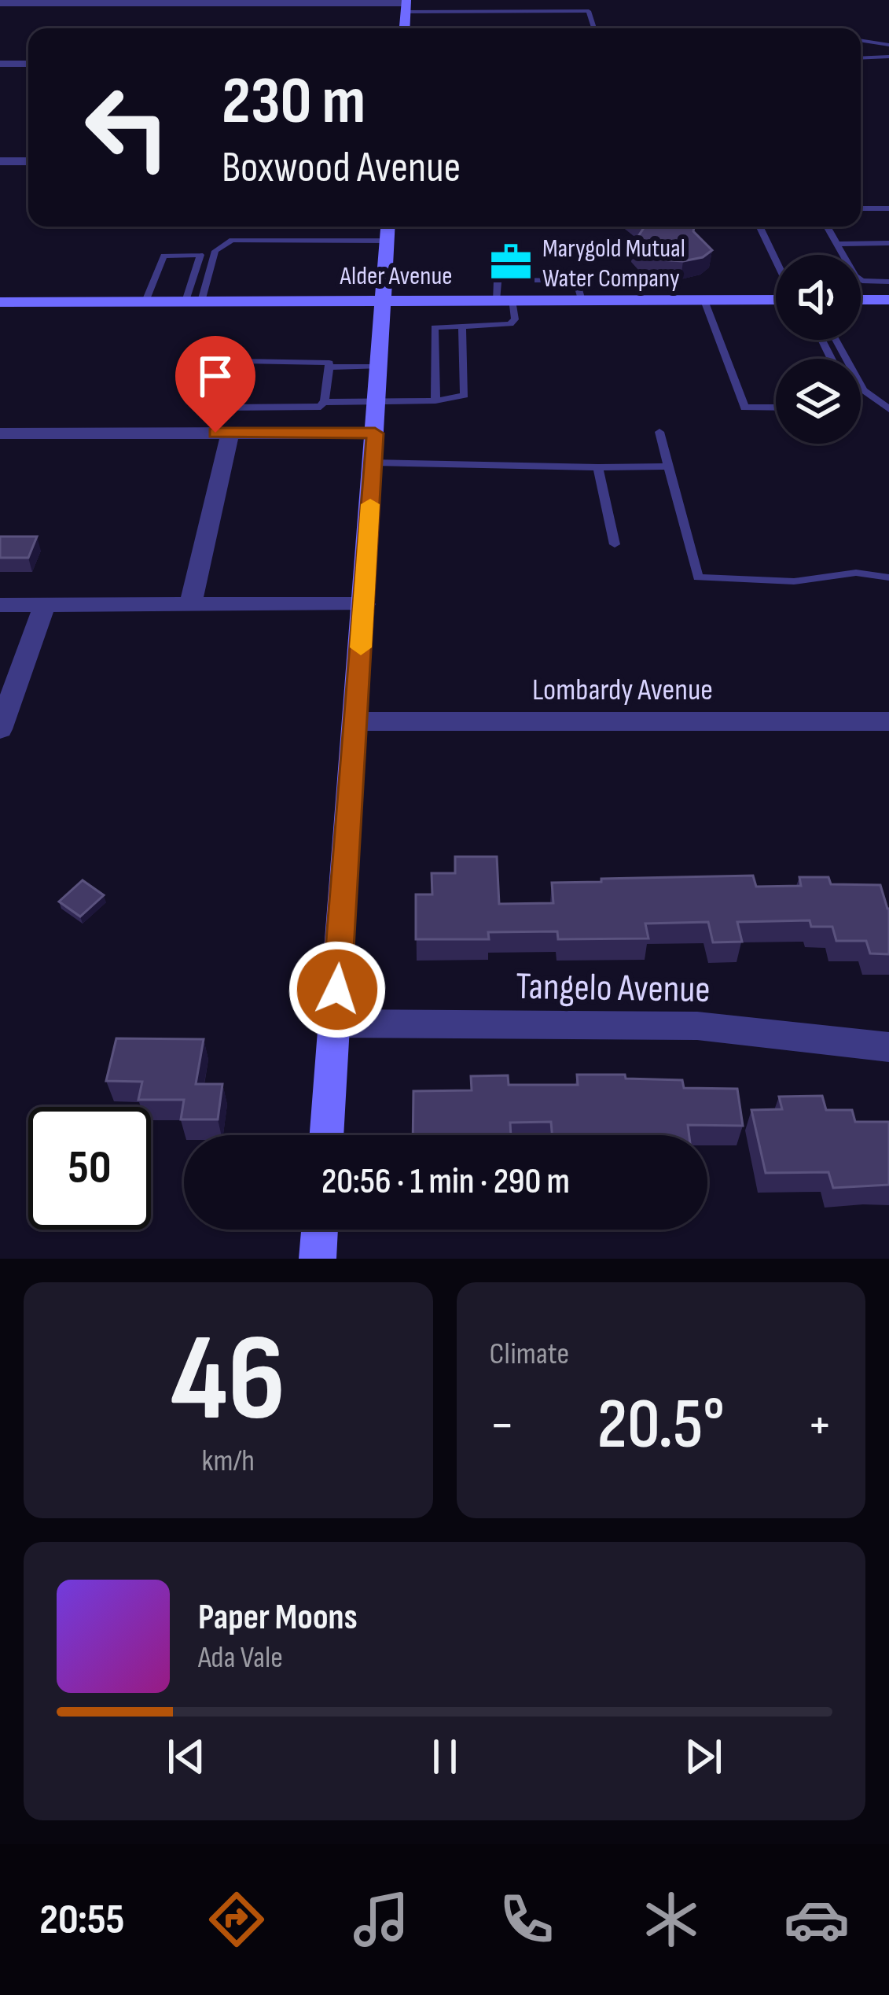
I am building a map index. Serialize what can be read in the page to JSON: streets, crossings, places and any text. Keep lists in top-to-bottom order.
{
  "streets": {
    "main road": ["Alder Avenue"],
    "street": ["Lombardy Avenue", "Tangelo Avenue"]
  },
  "places": {
    "office": ["Marygold Mutual Water Company"]
  },
  "page": {
    "turn": ["230 m", "Boxwood Avenue"],
    "limit": "50",
    "trip": "20:56 · 1 min · 290 m",
    "tile": [
      ["46", "km/h"],
      "Climate"
    ],
    "heat": ["−", "20.5°", "+"],
    "song": ["Paper Moons", "Ada Vale"],
    "tabs": "20:55"
  }
}
